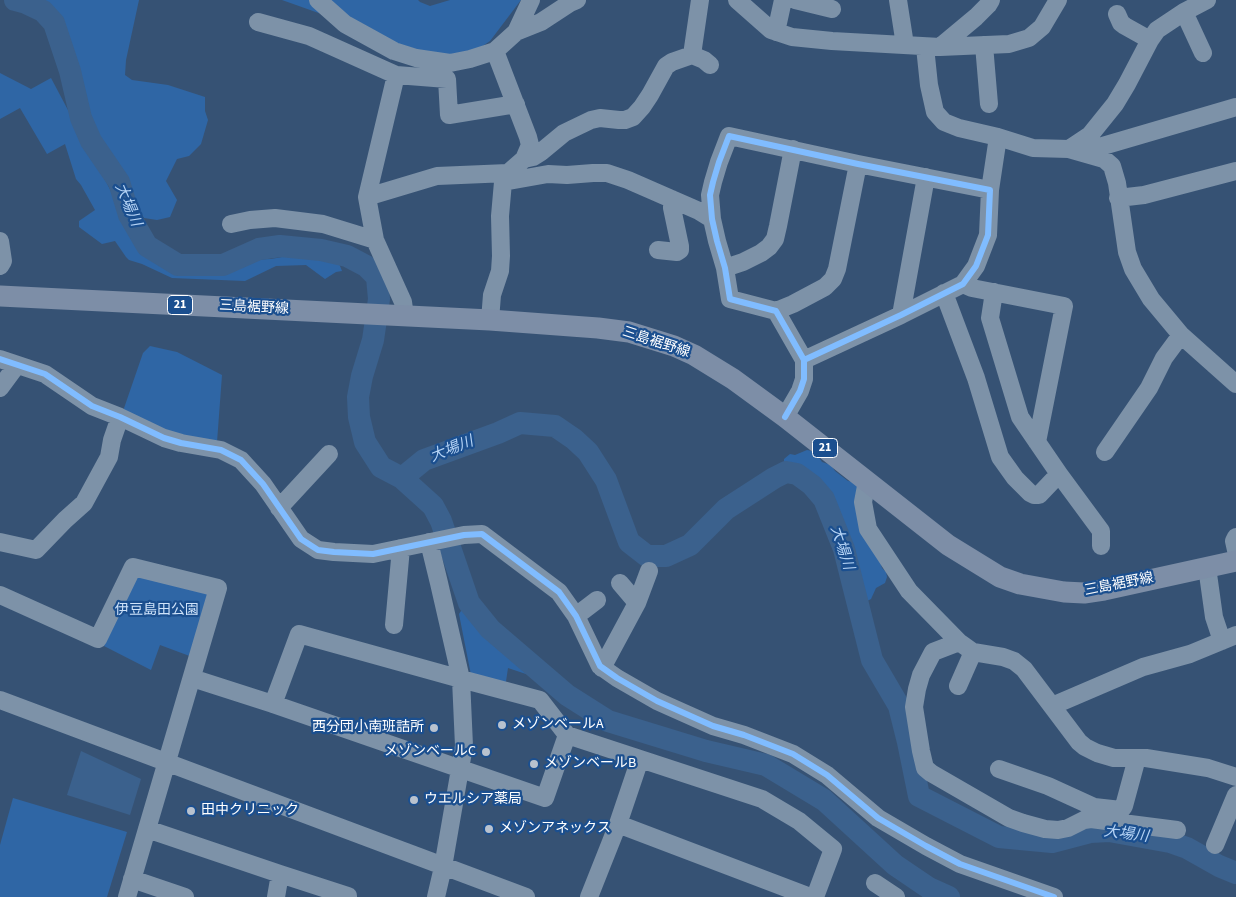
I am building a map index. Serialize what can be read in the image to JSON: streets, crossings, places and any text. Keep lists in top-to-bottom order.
{
  "streets": {
    "main road": ["21", "三島裾野線"]
  },
  "water": ["大場川"],
  "parks": ["伊豆島田公園"],
  "places": [
    "メゾンベールA",
    "西分団小南班詰所",
    "メゾンベールC",
    "メゾンベールB",
    "ウエルシア薬局",
    "田中クリニック",
    "メゾンアネックス"
  ]
}
